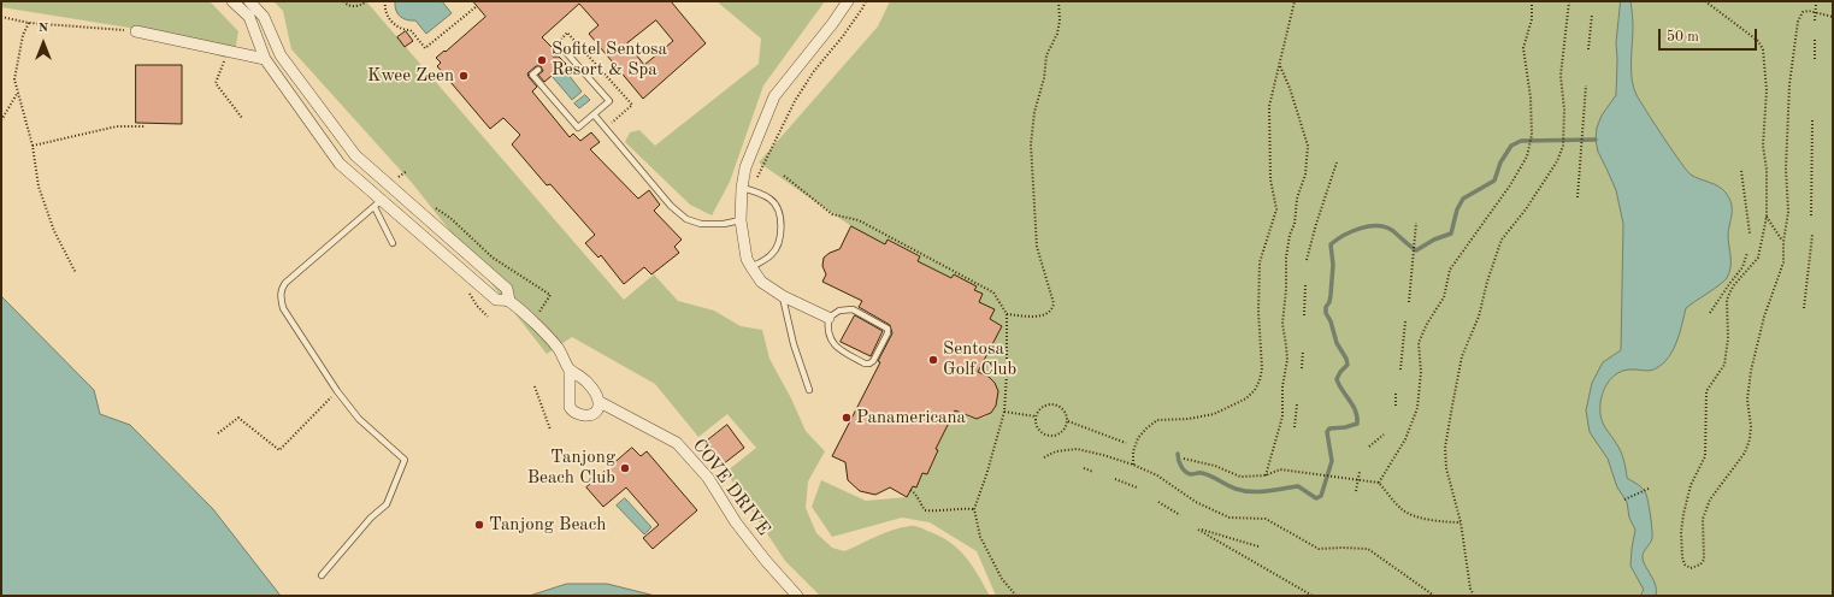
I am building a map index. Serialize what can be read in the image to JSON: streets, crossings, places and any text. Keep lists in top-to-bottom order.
{
  "streets": {
    "street": ["COVE DRIVE"]
  },
  "places": [
    "Sofitel Sentosa Resort & Spa",
    "Kwee Zeen",
    "Sentosa Golf Club",
    "Panamericana",
    "Tanjong Beach Club",
    "Tanjong Beach"
  ],
  "scale_bar": "50 m",
  "north": "top"
}
